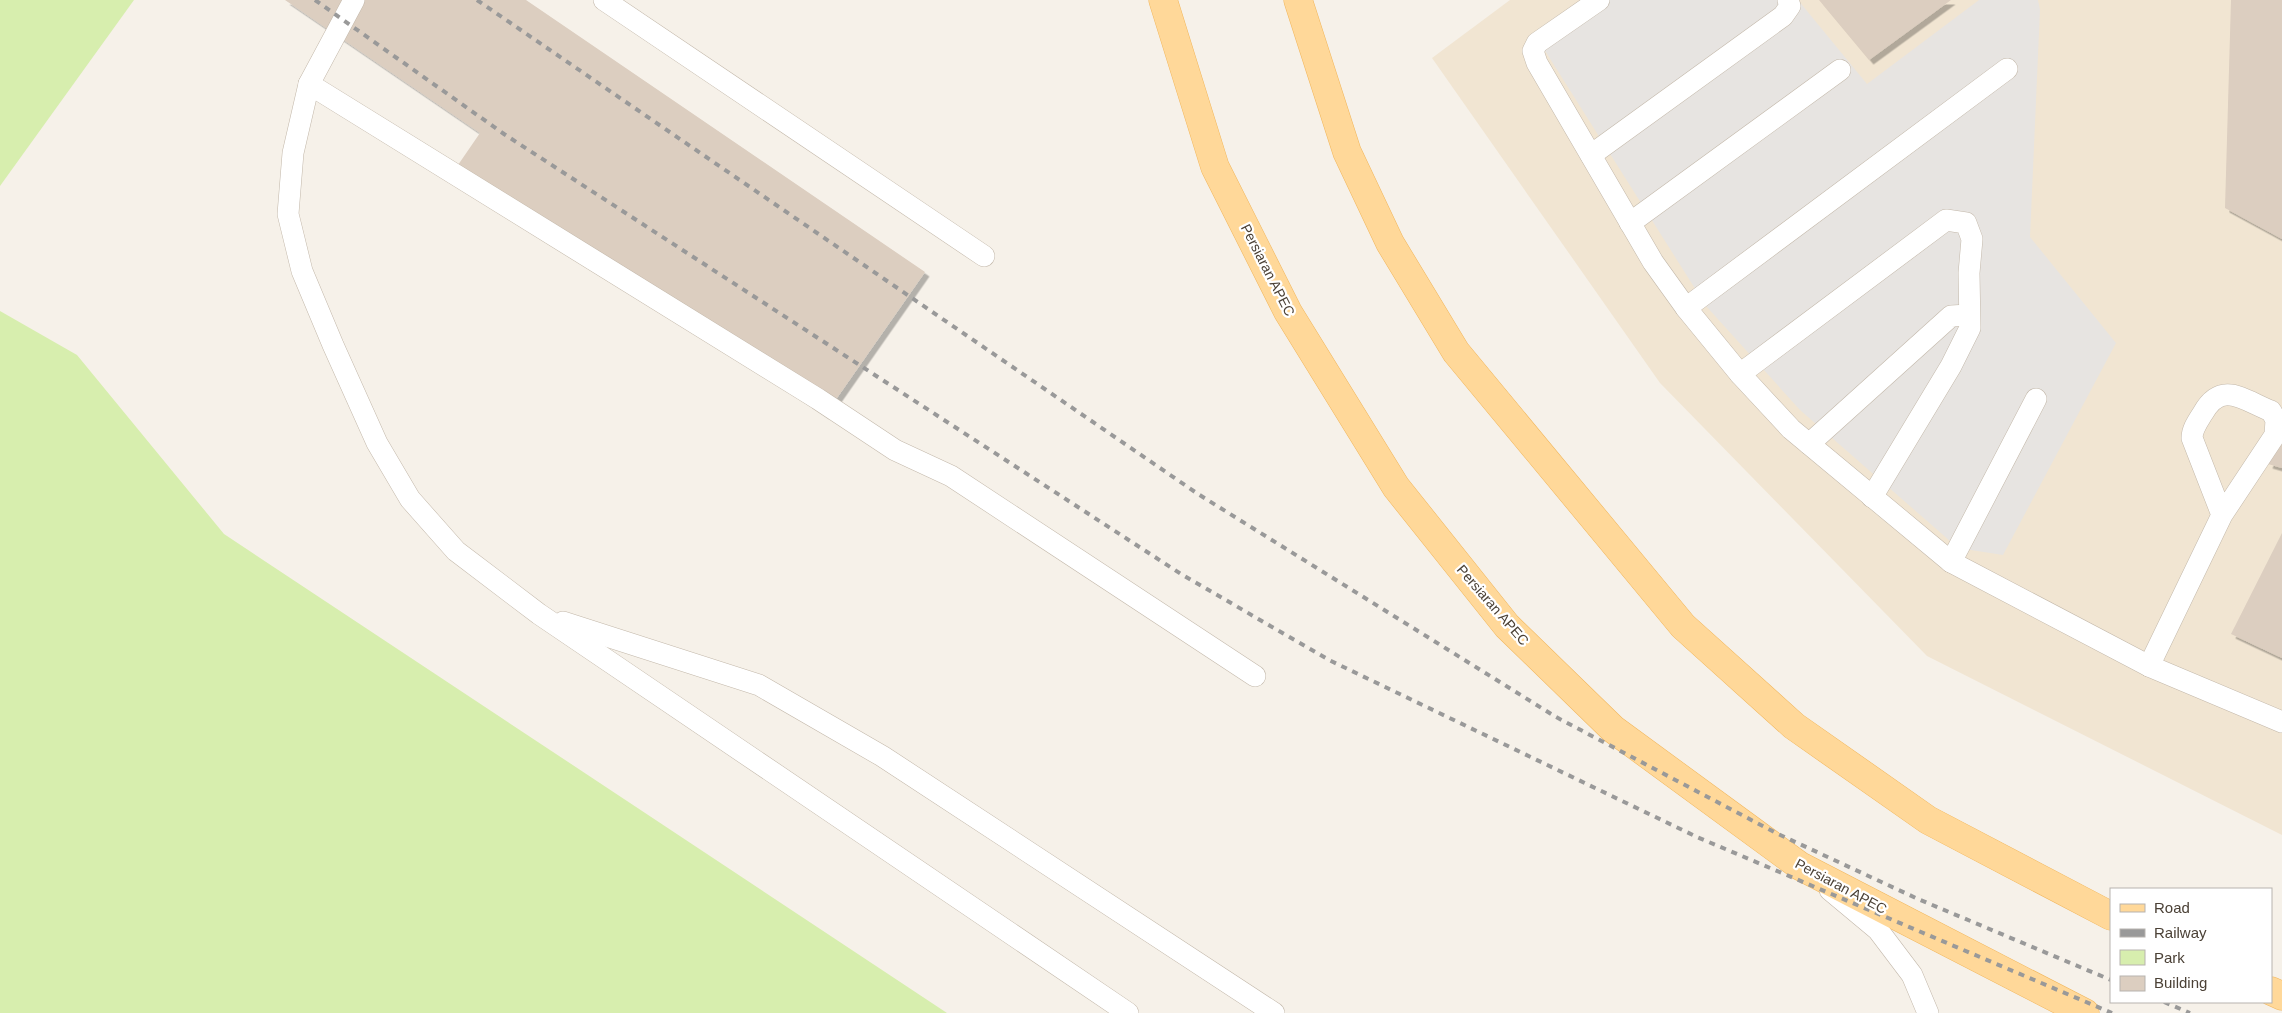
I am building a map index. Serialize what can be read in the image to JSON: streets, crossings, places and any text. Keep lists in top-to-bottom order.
{
  "streets": {
    "main road": ["Persiaran APEC"]
  },
  "legend": [
    "Road",
    "Railway",
    "Park",
    "Building"
  ]
}
